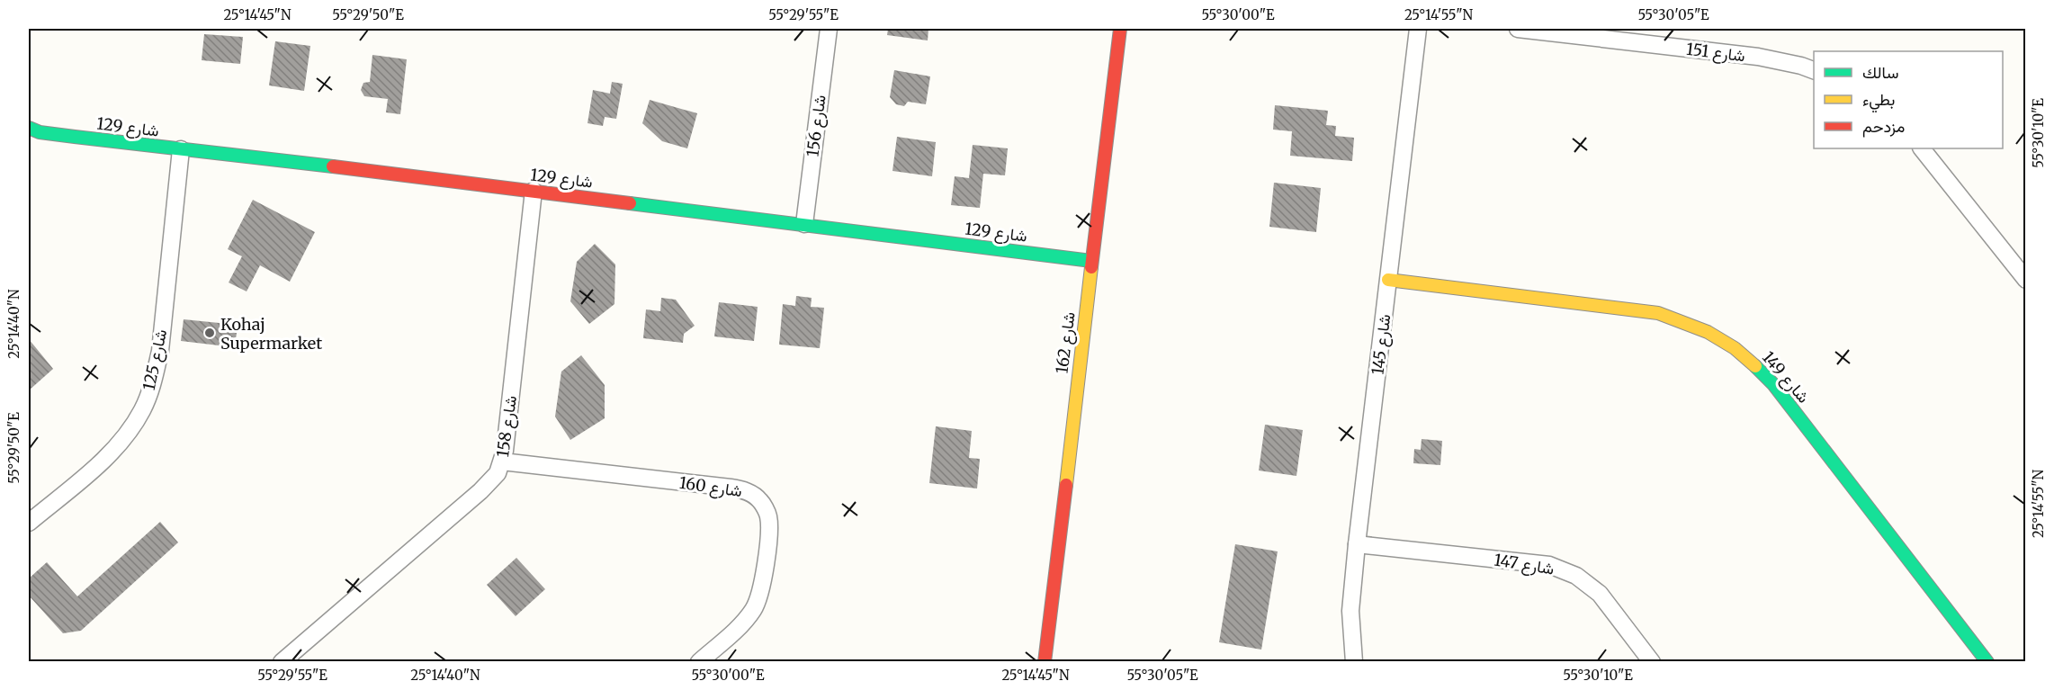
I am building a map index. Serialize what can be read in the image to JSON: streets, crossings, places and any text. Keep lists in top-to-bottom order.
{
  "streets": {
    "street": [
      "شارع 151",
      "شارع 156",
      "شارع 129",
      "شارع 162",
      "شارع 145",
      "شارع 125",
      "شارع 149",
      "شارع 158",
      "شارع 160",
      "شارع 147"
    ]
  },
  "crossings": [
    ["شارع 156", "شارع 129"],
    ["شارع 129", "شارع 162"],
    ["شارع 129", "شارع 125"],
    ["شارع 129", "شارع 158"],
    ["شارع 145", "شارع 149"],
    ["شارع 145", "شارع 147"],
    ["شارع 158", "شارع 160"]
  ],
  "places": ["Kohaj Supermarket"],
  "legend": ["سالك", "بطيء", "مزدحم"],
  "coordinates": [
    "25°14'45\"N",
    "55°29'50\"E",
    "55°29'55\"E",
    "55°30'00\"E",
    "25°14'55\"N",
    "55°30'05\"E",
    "55°30'10\"E",
    "25°14'40\"N"
  ]
}
